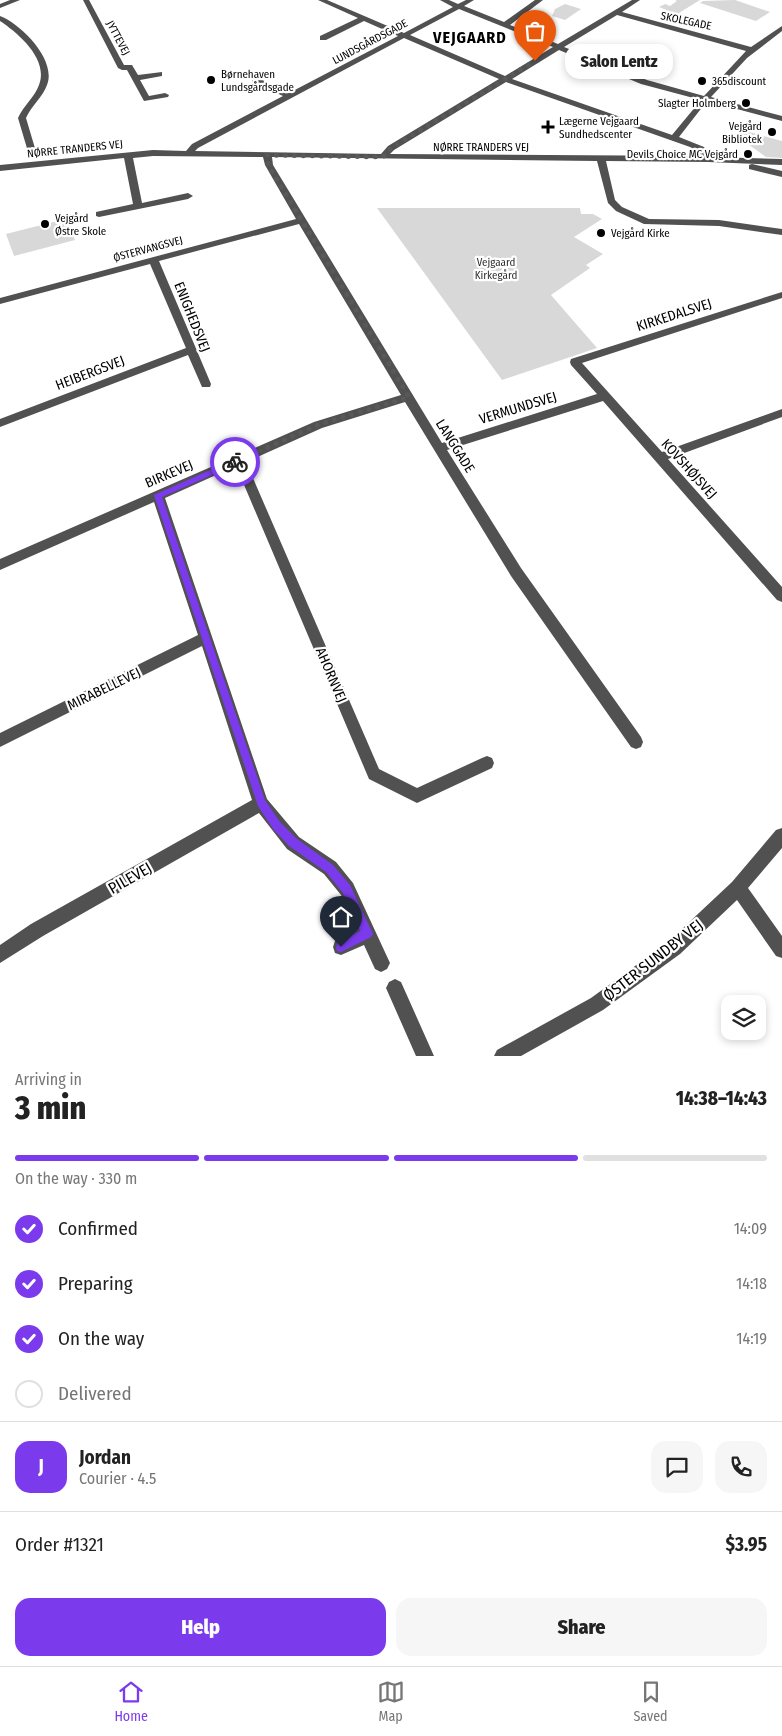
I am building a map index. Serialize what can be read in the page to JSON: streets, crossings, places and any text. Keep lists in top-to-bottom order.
{
  "streets": {
    "street": [
      "SKOLEGADE",
      "JYTTEVEJ",
      "LUNDSGÅRDSGADE",
      "NØRRE TRANDERS VEJ",
      "ØSTERVANGSVEJ",
      "KIRKEDALSVEJ",
      "ENIGHEDSVEJ",
      "HEIBERGSVEJ",
      "VERMUNDSVEJ",
      "LANGGADE",
      "KOVSHØJSVEJ",
      "BIRKEVEJ",
      "AHORNVEJ",
      "MIRABELLEVEJ",
      "PILEVEJ",
      "ØSTER SUNDBY VEJ"
    ]
  },
  "crossings": [
    ["LUNDSGÅRDSGADE", "NØRRE TRANDERS VEJ"],
    ["NØRRE TRANDERS VEJ", "LANGGADE"],
    ["ØSTERVANGSVEJ", "ENIGHEDSVEJ"],
    ["ØSTERVANGSVEJ", "LANGGADE"],
    ["KIRKEDALSVEJ", "KOVSHØJSVEJ"],
    ["ENIGHEDSVEJ", "HEIBERGSVEJ"],
    ["VERMUNDSVEJ", "LANGGADE"],
    ["VERMUNDSVEJ", "KOVSHØJSVEJ"],
    ["LANGGADE", "BIRKEVEJ"],
    ["BIRKEVEJ", "AHORNVEJ"]
  ],
  "districts": ["VEJGAARD"],
  "parks": ["Vejgaard Kirkegård"],
  "places": {
    "other": [
      "Salon Lentz",
      "Børnehaven Lundsgårdsgade",
      "365discount",
      "Slagter Holmberg",
      "Vejgård Bibliotek",
      "Devils Choice MC Vejgård",
      "Vejgård Østre Skole",
      "Vejgård Kirke"
    ],
    "health": ["Lægerne Vejgaard Sundhedscenter"]
  },
  "page": {
    "bubble": "Salon Lentz",
    "heading": ["3 min", "Arriving in", "14:38–14:43"],
    "panel": [
      "Jordan",
      "Courier · 4.5",
      "Order #1321",
      "$3.95"
    ],
    "bar": "On the way · 330 m",
    "list": [
      ["Confirmed", "14:09"],
      ["Preparing", "14:18"],
      ["On the way", "14:19"],
      "Delivered"
    ],
    "round": "J",
    "buttons": ["Help", "Share"],
    "tabs": ["Home", "Map", "Saved"]
  }
}
